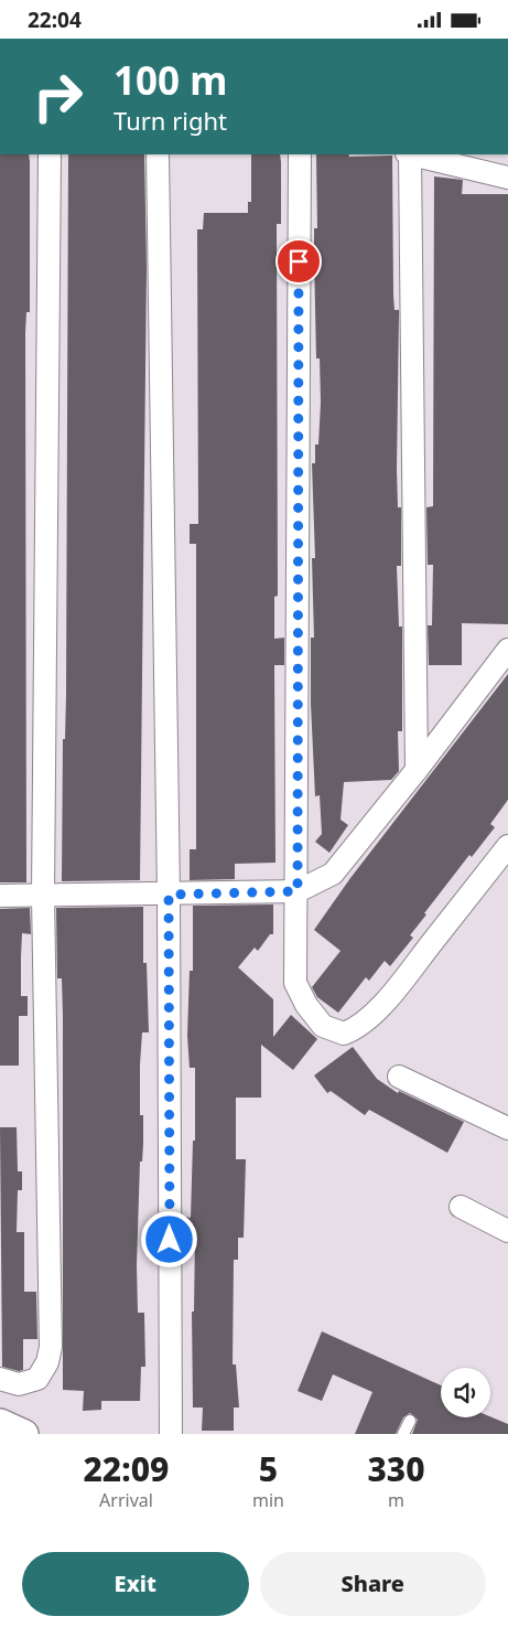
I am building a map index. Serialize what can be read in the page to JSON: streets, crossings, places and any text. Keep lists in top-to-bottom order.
{
  "page": {
    "status": "22:04",
    "turn": ["100 m", "Turn right"],
    "eta": [
      "22:09",
      "Arrival",
      "5",
      "min",
      "330",
      "m"
    ],
    "buttons": ["Exit", "Share"]
  }
}
